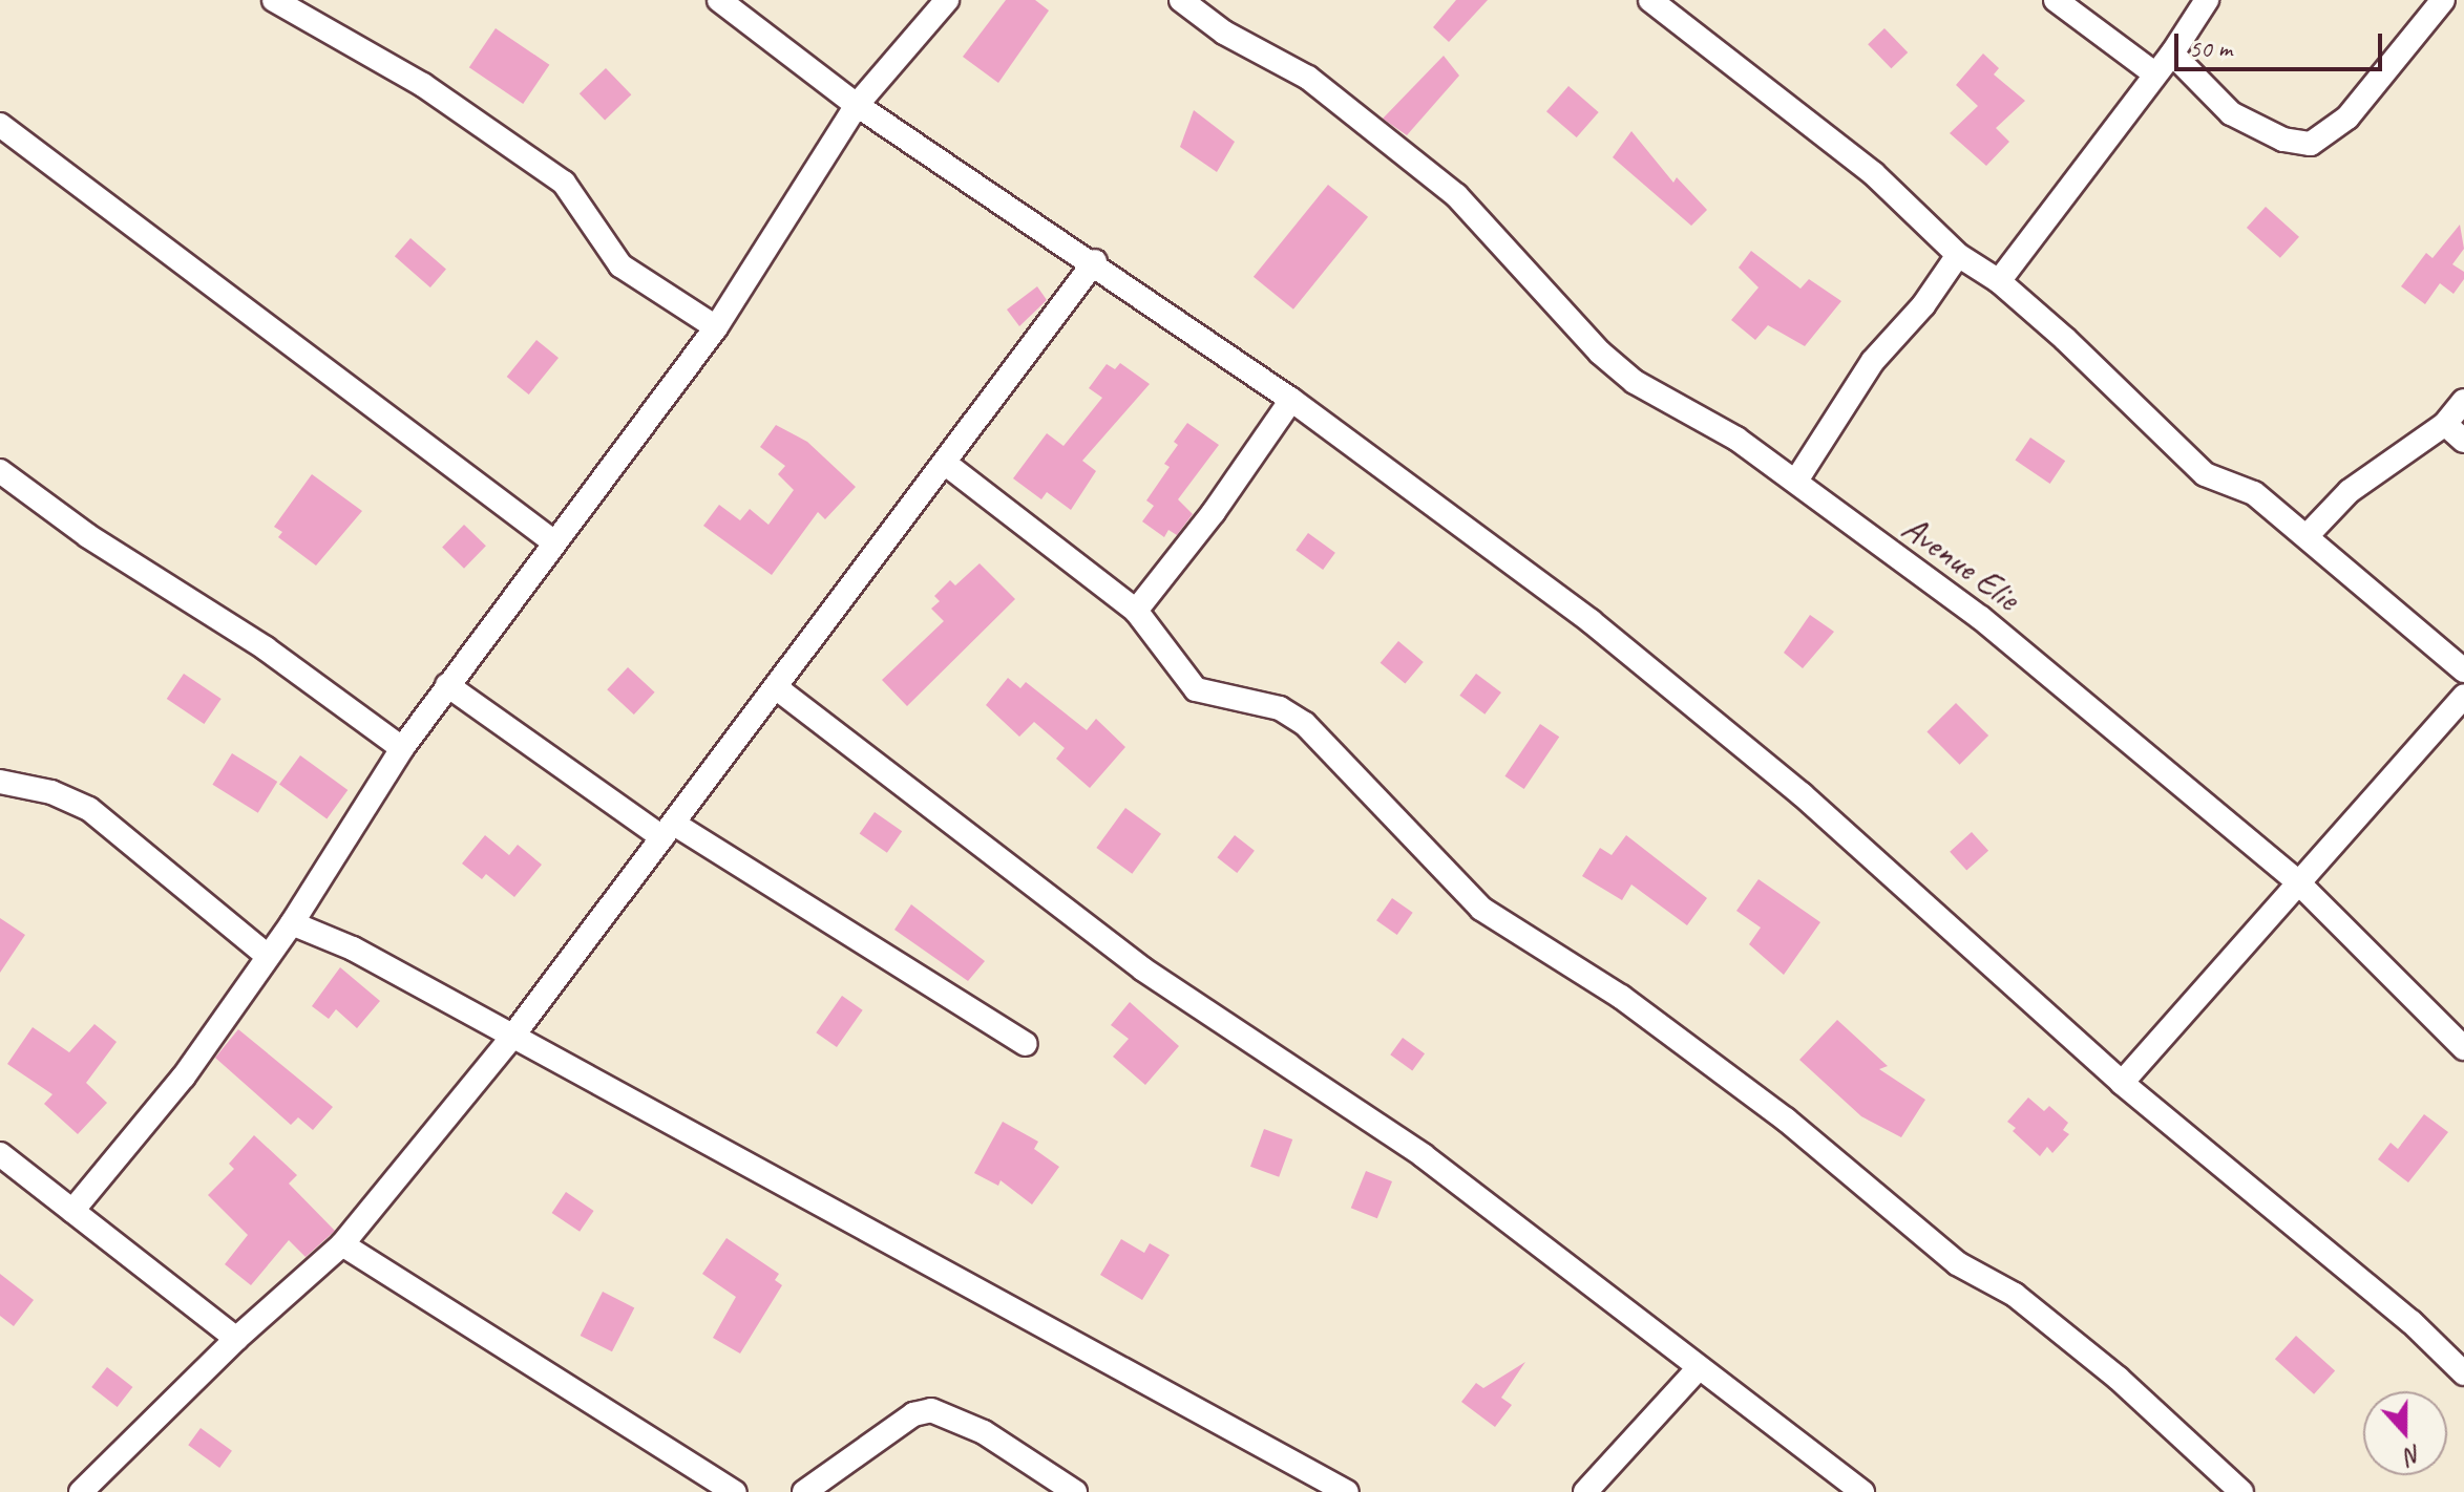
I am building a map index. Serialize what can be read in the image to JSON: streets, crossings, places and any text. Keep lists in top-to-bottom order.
{
  "streets": {
    "street": ["Avenue Elie"]
  },
  "scale_bar": "50 m",
  "north": "bottom"
}
